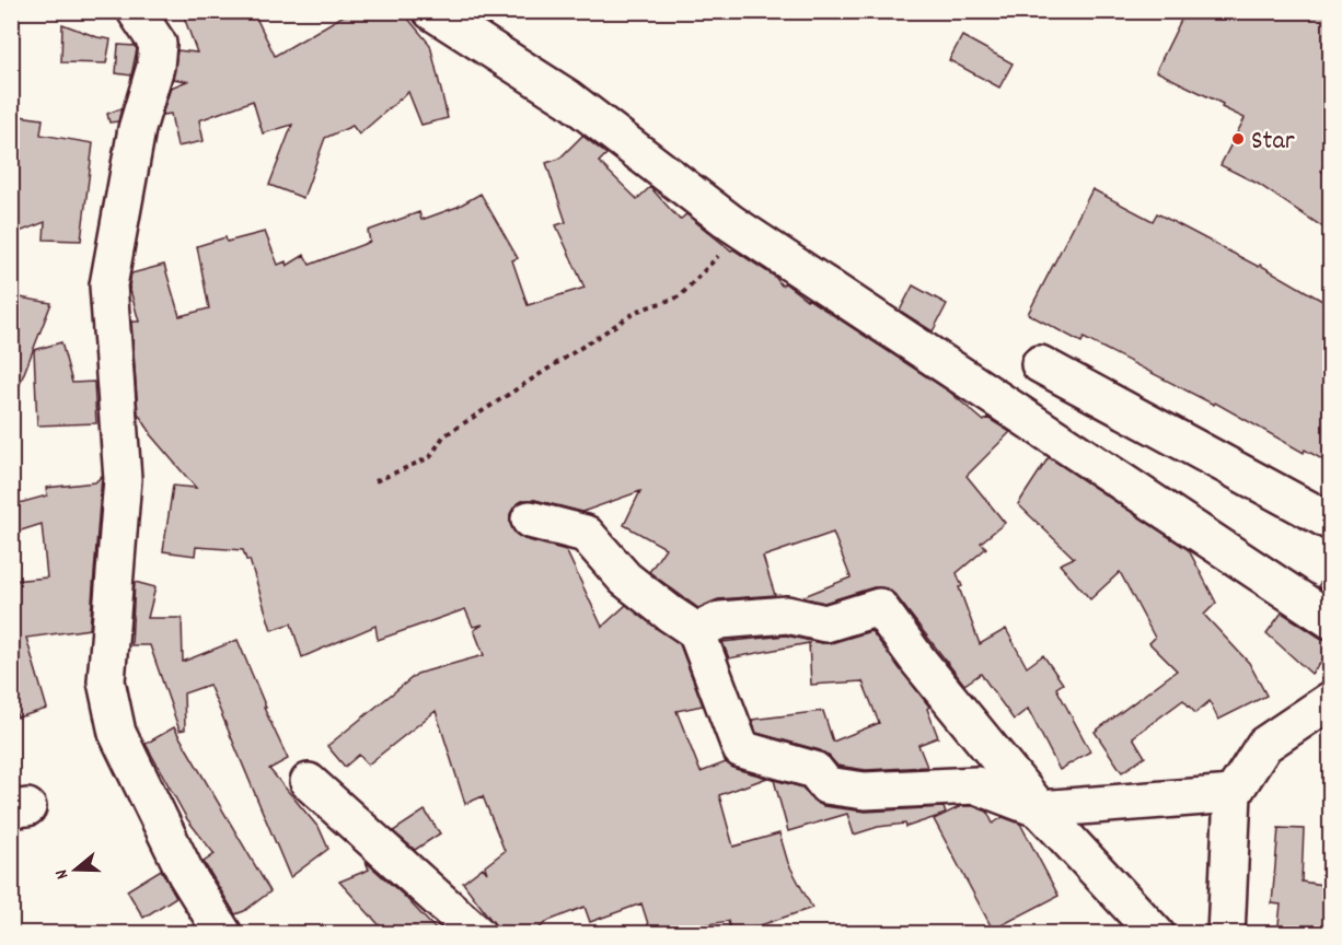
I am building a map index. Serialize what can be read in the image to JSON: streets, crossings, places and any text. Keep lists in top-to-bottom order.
{
  "places": ["Star"],
  "north": "left"
}
